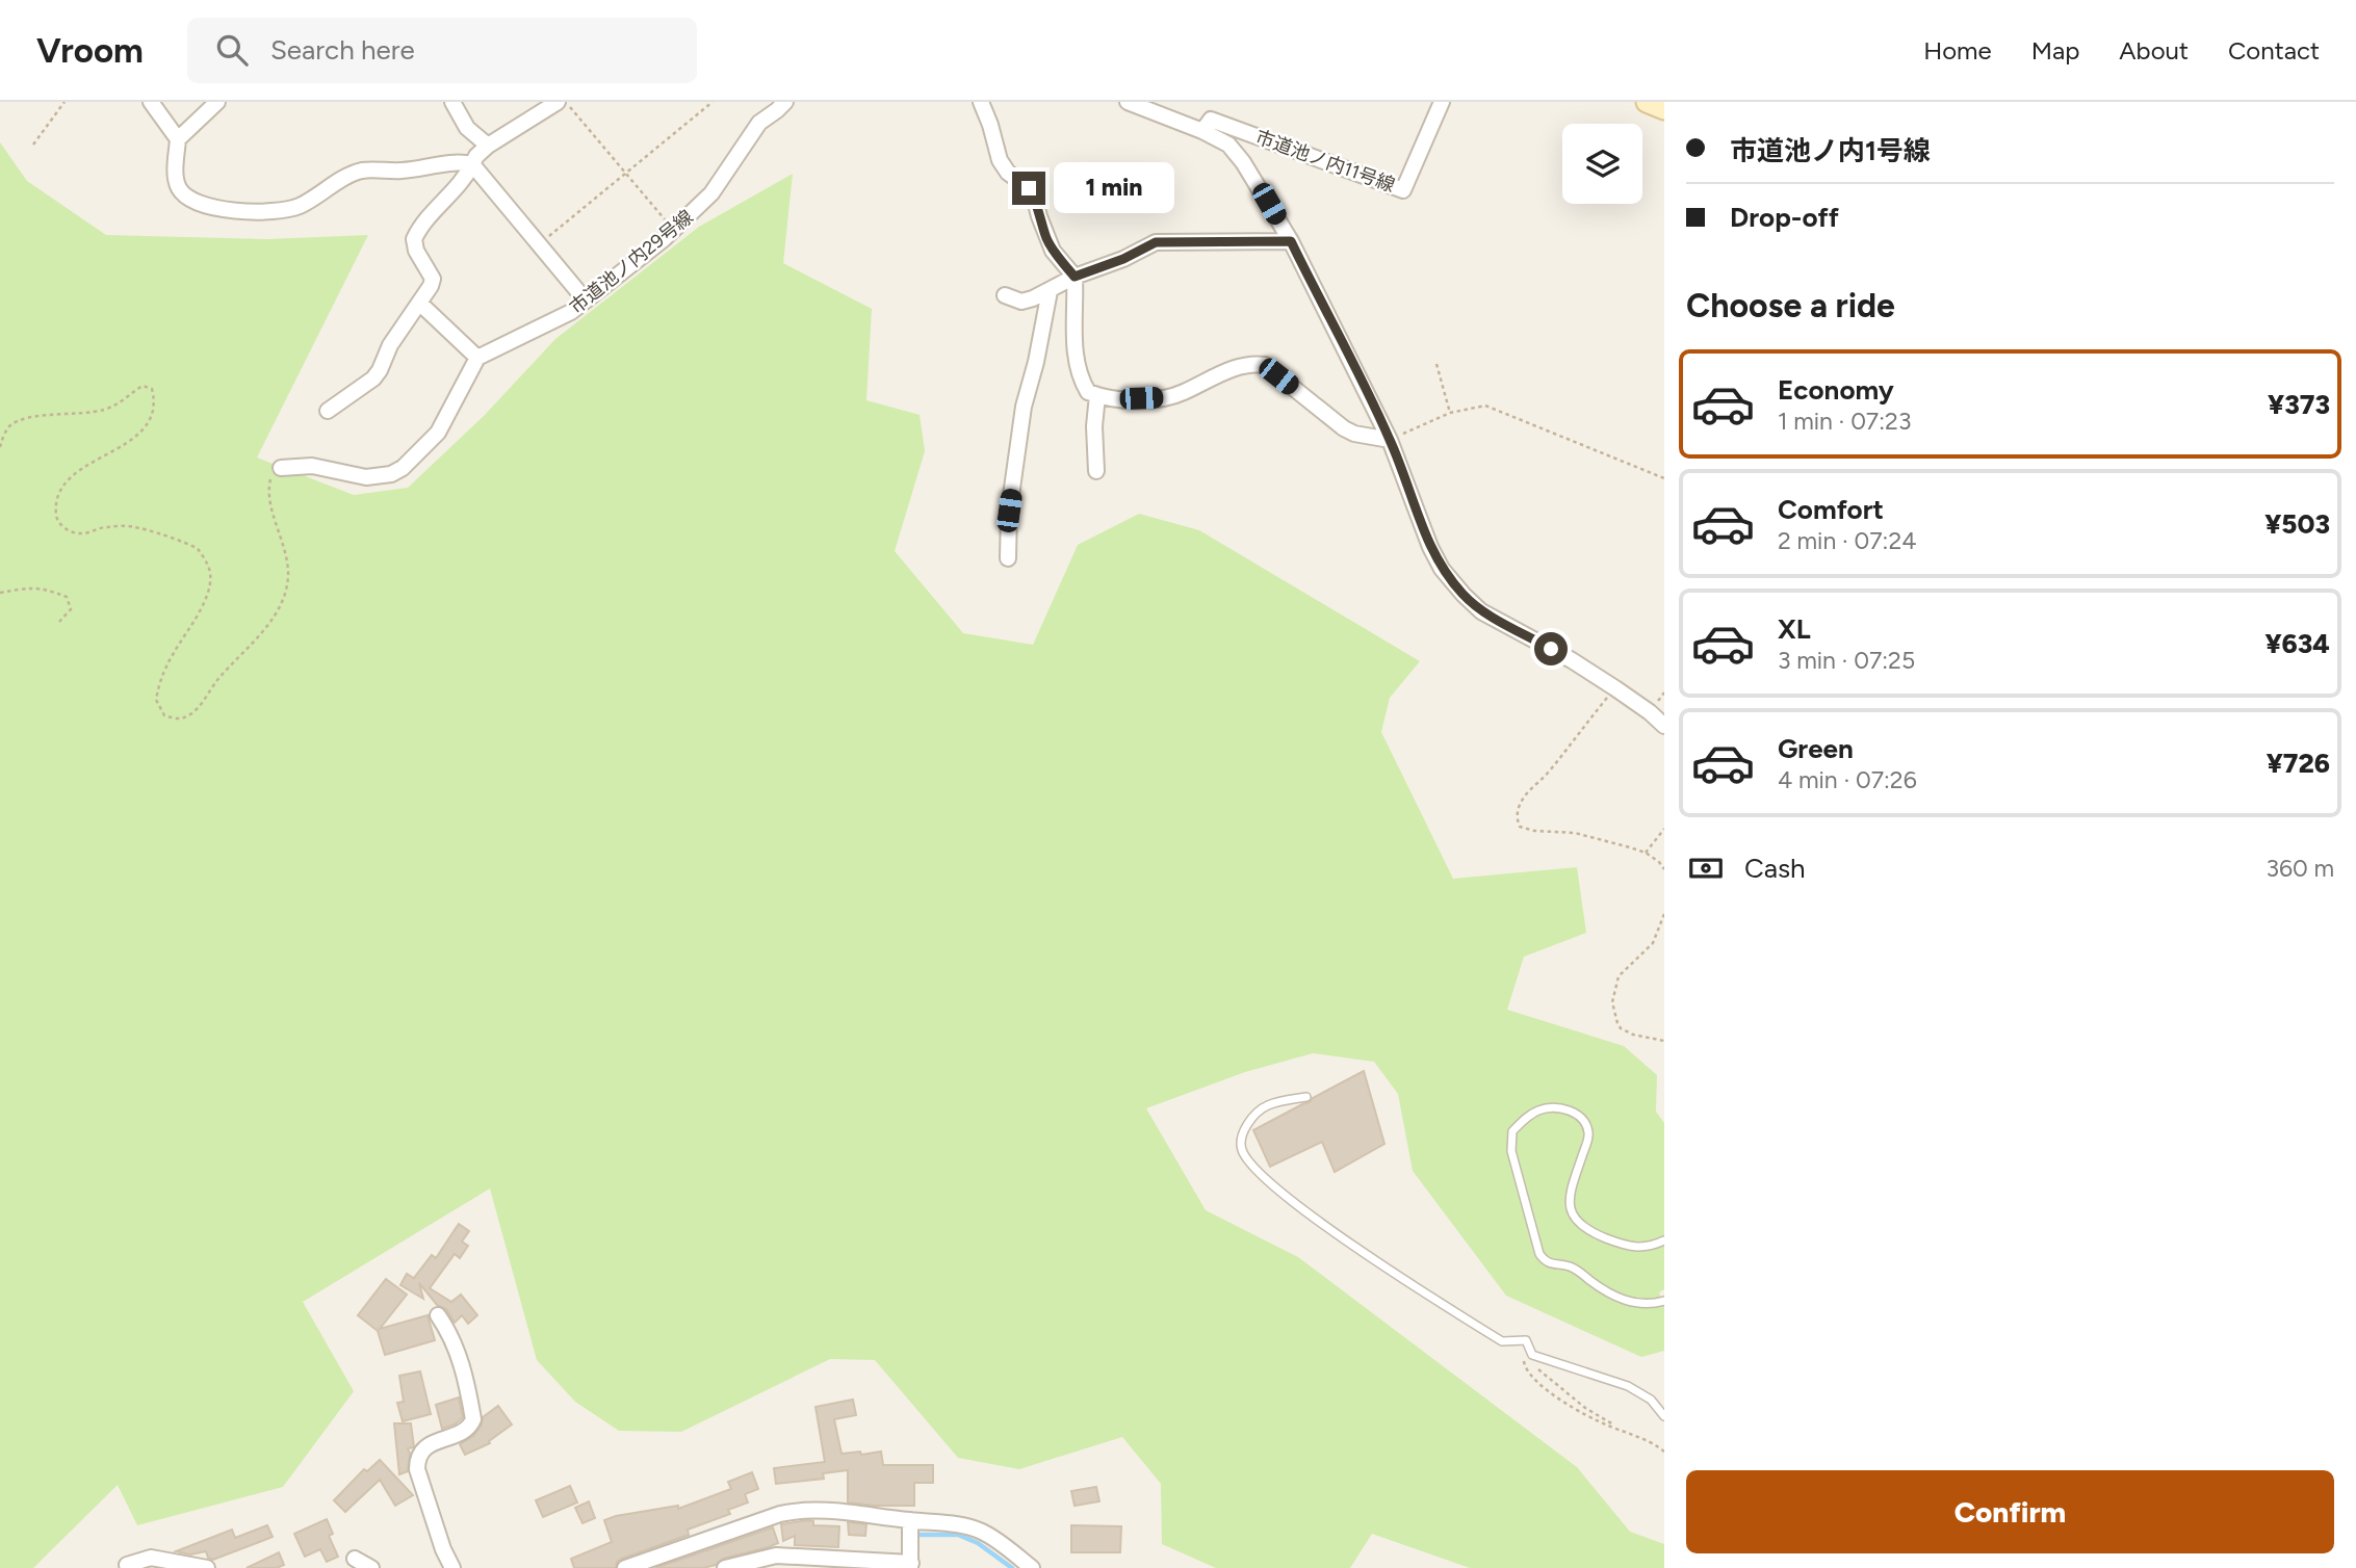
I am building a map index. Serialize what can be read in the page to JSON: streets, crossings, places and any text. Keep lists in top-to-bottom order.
{
  "streets": {
    "street": ["市道池ノ内11号線", "市道池ノ内29号線"]
  },
  "page": {
    "header": "Vroom",
    "search": "Search here",
    "nav": [
      "Home",
      "Map",
      "About",
      "Contact"
    ],
    "banner": ["市道池ノ内1号線", "Drop-off"],
    "bubble": "1 min",
    "heading": "Choose a ride",
    "list": [
      {
        "name": "Economy",
        "note": "1 min · 07:23",
        "value": "¥373"
      },
      {
        "name": "Comfort",
        "note": "2 min · 07:24",
        "value": "¥503"
      },
      {
        "name": "XL",
        "note": "3 min · 07:25",
        "value": "¥634"
      },
      {
        "name": "Green",
        "note": "4 min · 07:26",
        "value": "¥726"
      }
    ],
    "pay": ["Cash", "360 m"],
    "buttons": "Confirm"
  }
}
